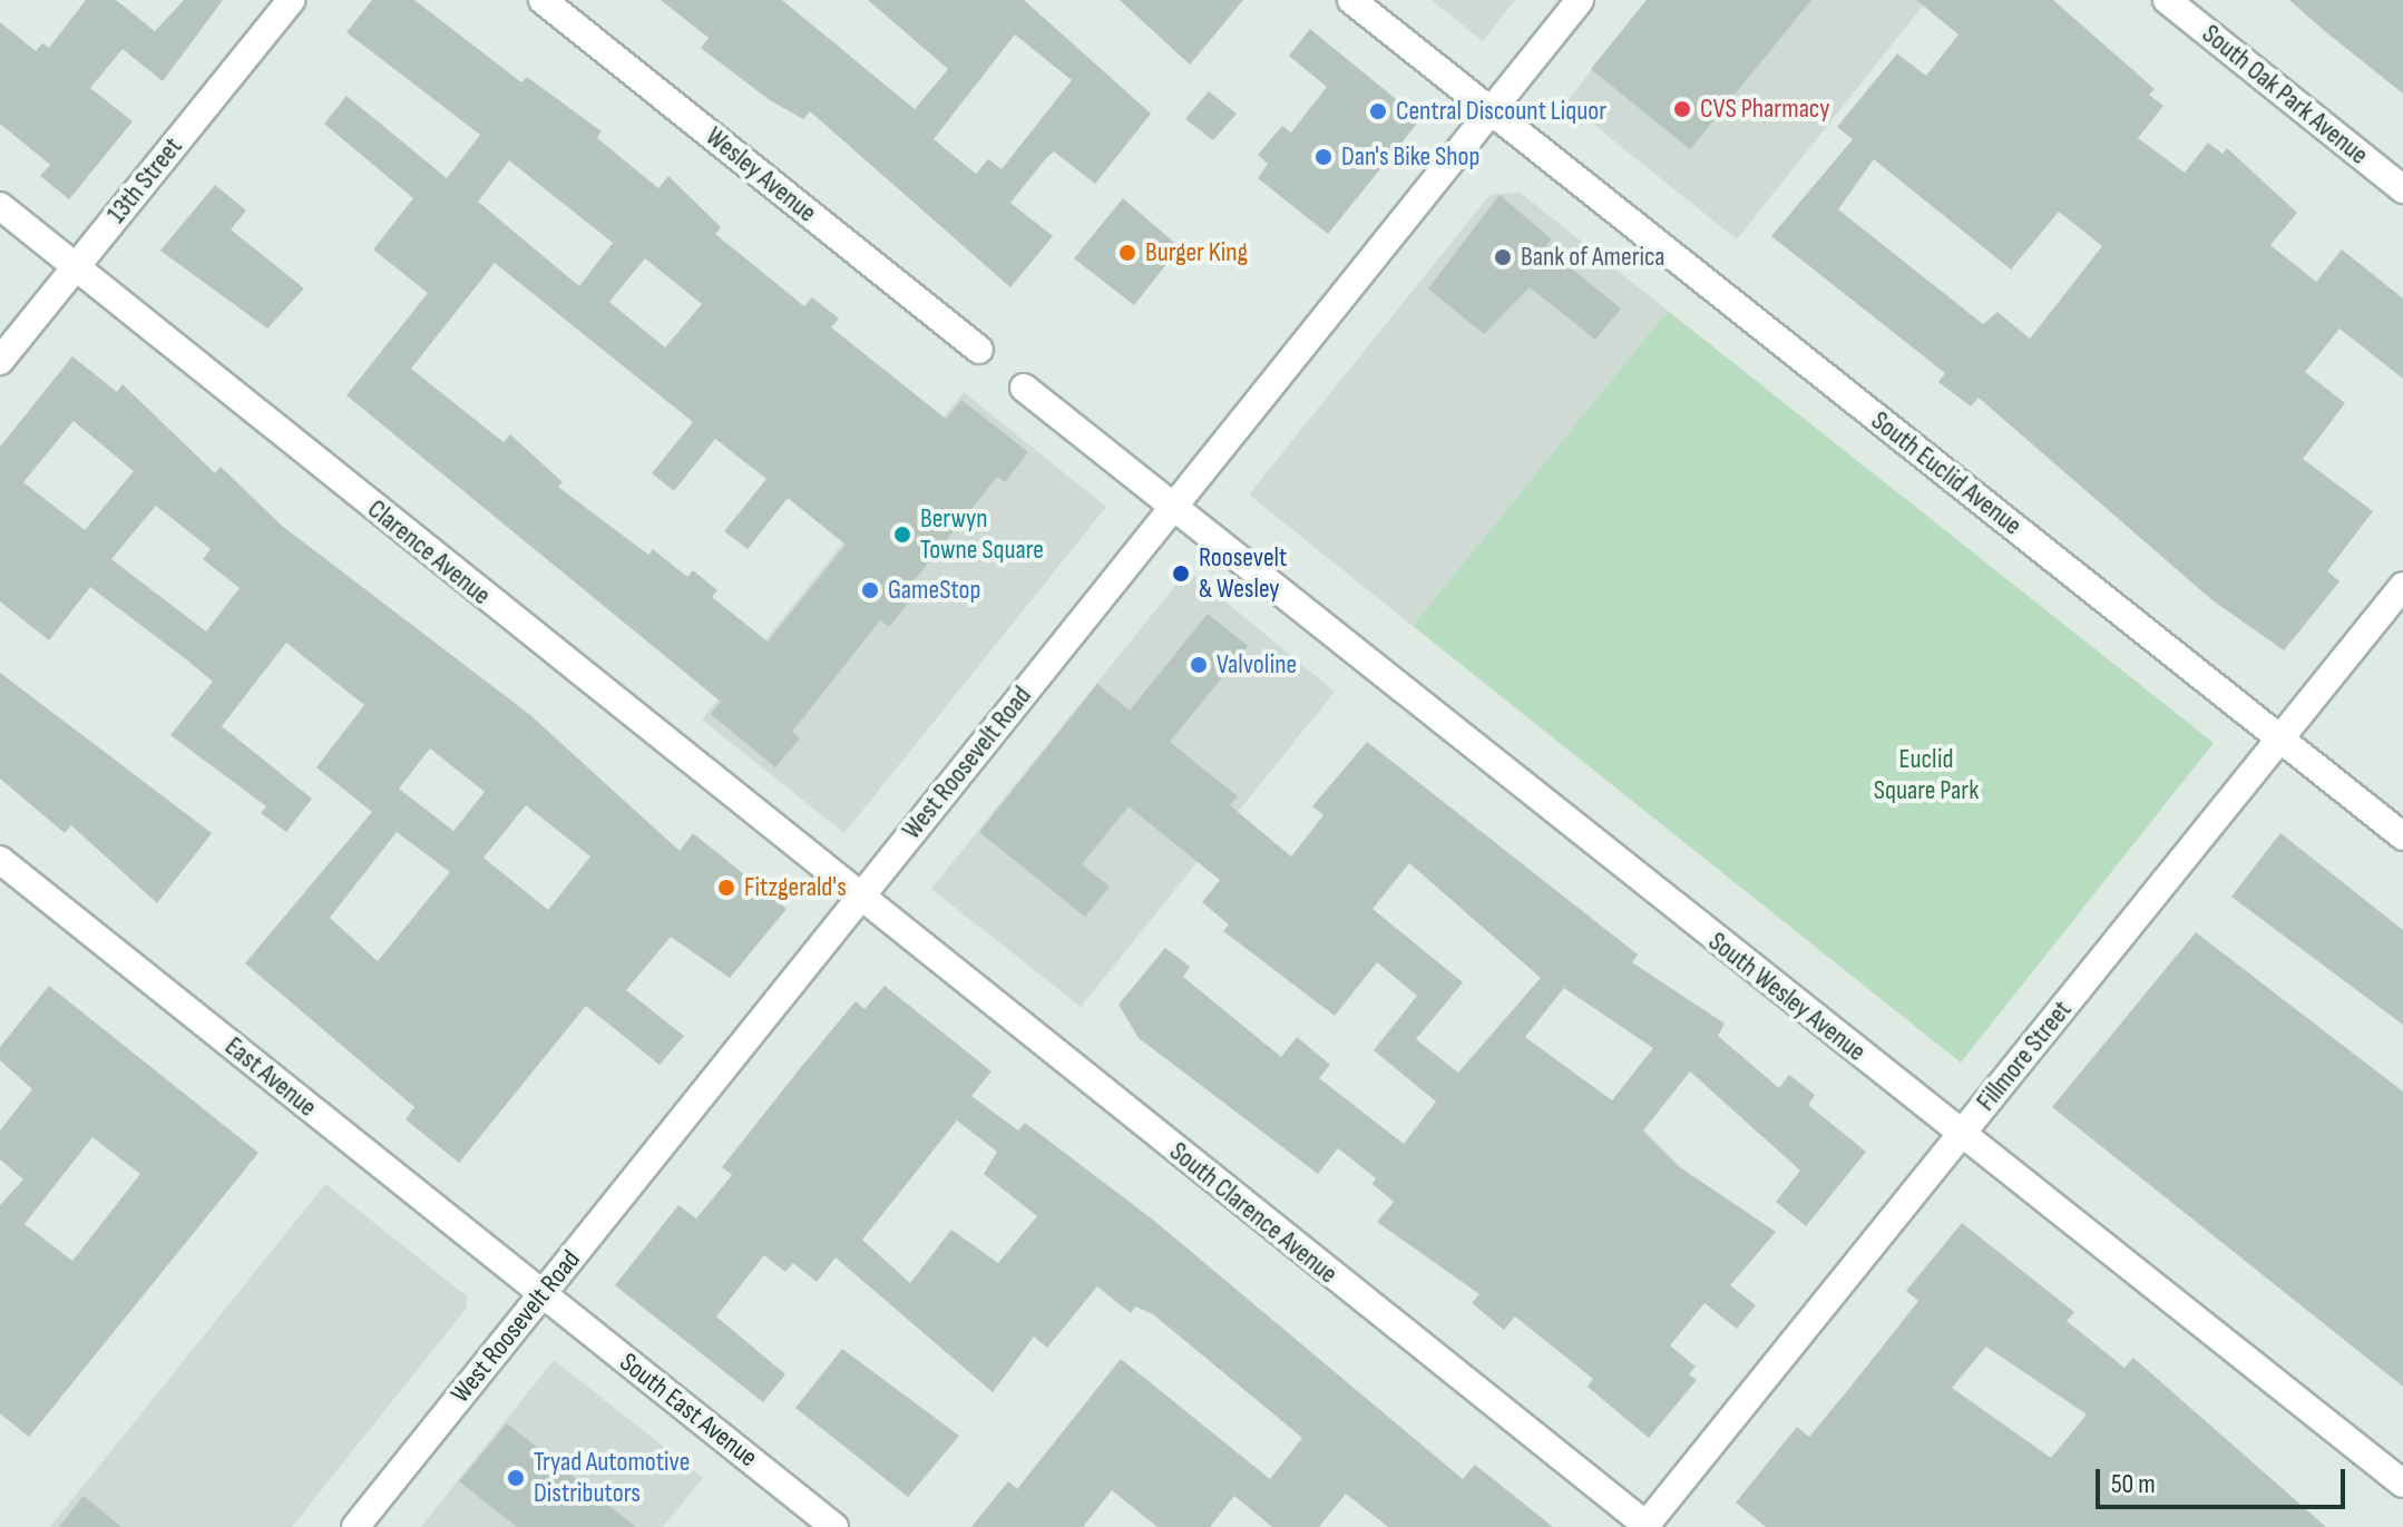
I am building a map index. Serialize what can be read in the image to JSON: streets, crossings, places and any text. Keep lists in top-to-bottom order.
{
  "streets": {
    "street": [
      "South Oak Park Avenue",
      "Wesley Avenue",
      "13th Street",
      "South Euclid Avenue",
      "Clarence Avenue",
      "West Roosevelt Road",
      "South Wesley Avenue",
      "Fillmore Street",
      "East Avenue",
      "South Clarence Avenue",
      "South East Avenue"
    ]
  },
  "crossings": [
    ["13th Street", "Clarence Avenue"],
    ["South Euclid Avenue", "West Roosevelt Road"],
    ["South Euclid Avenue", "Fillmore Street"],
    ["Clarence Avenue", "West Roosevelt Road"],
    ["Clarence Avenue", "South Clarence Avenue"],
    ["West Roosevelt Road", "South Wesley Avenue"],
    ["West Roosevelt Road", "East Avenue"],
    ["West Roosevelt Road", "South Clarence Avenue"],
    ["West Roosevelt Road", "South East Avenue"],
    ["South Wesley Avenue", "Fillmore Street"],
    ["Fillmore Street", "South Clarence Avenue"],
    ["East Avenue", "South East Avenue"]
  ],
  "parks": ["Euclid Square Park"],
  "places": [
    "CVS Pharmacy",
    "Central Discount Liquor",
    "Dan's Bike Shop",
    "Burger King",
    "Bank of America",
    "Berwyn Towne Square",
    "Roosevelt & Wesley",
    "GameStop",
    "Valvoline",
    "Fitzgerald's",
    "Tryad Automotive Distributors"
  ],
  "scale_bar": "50 m"
}
